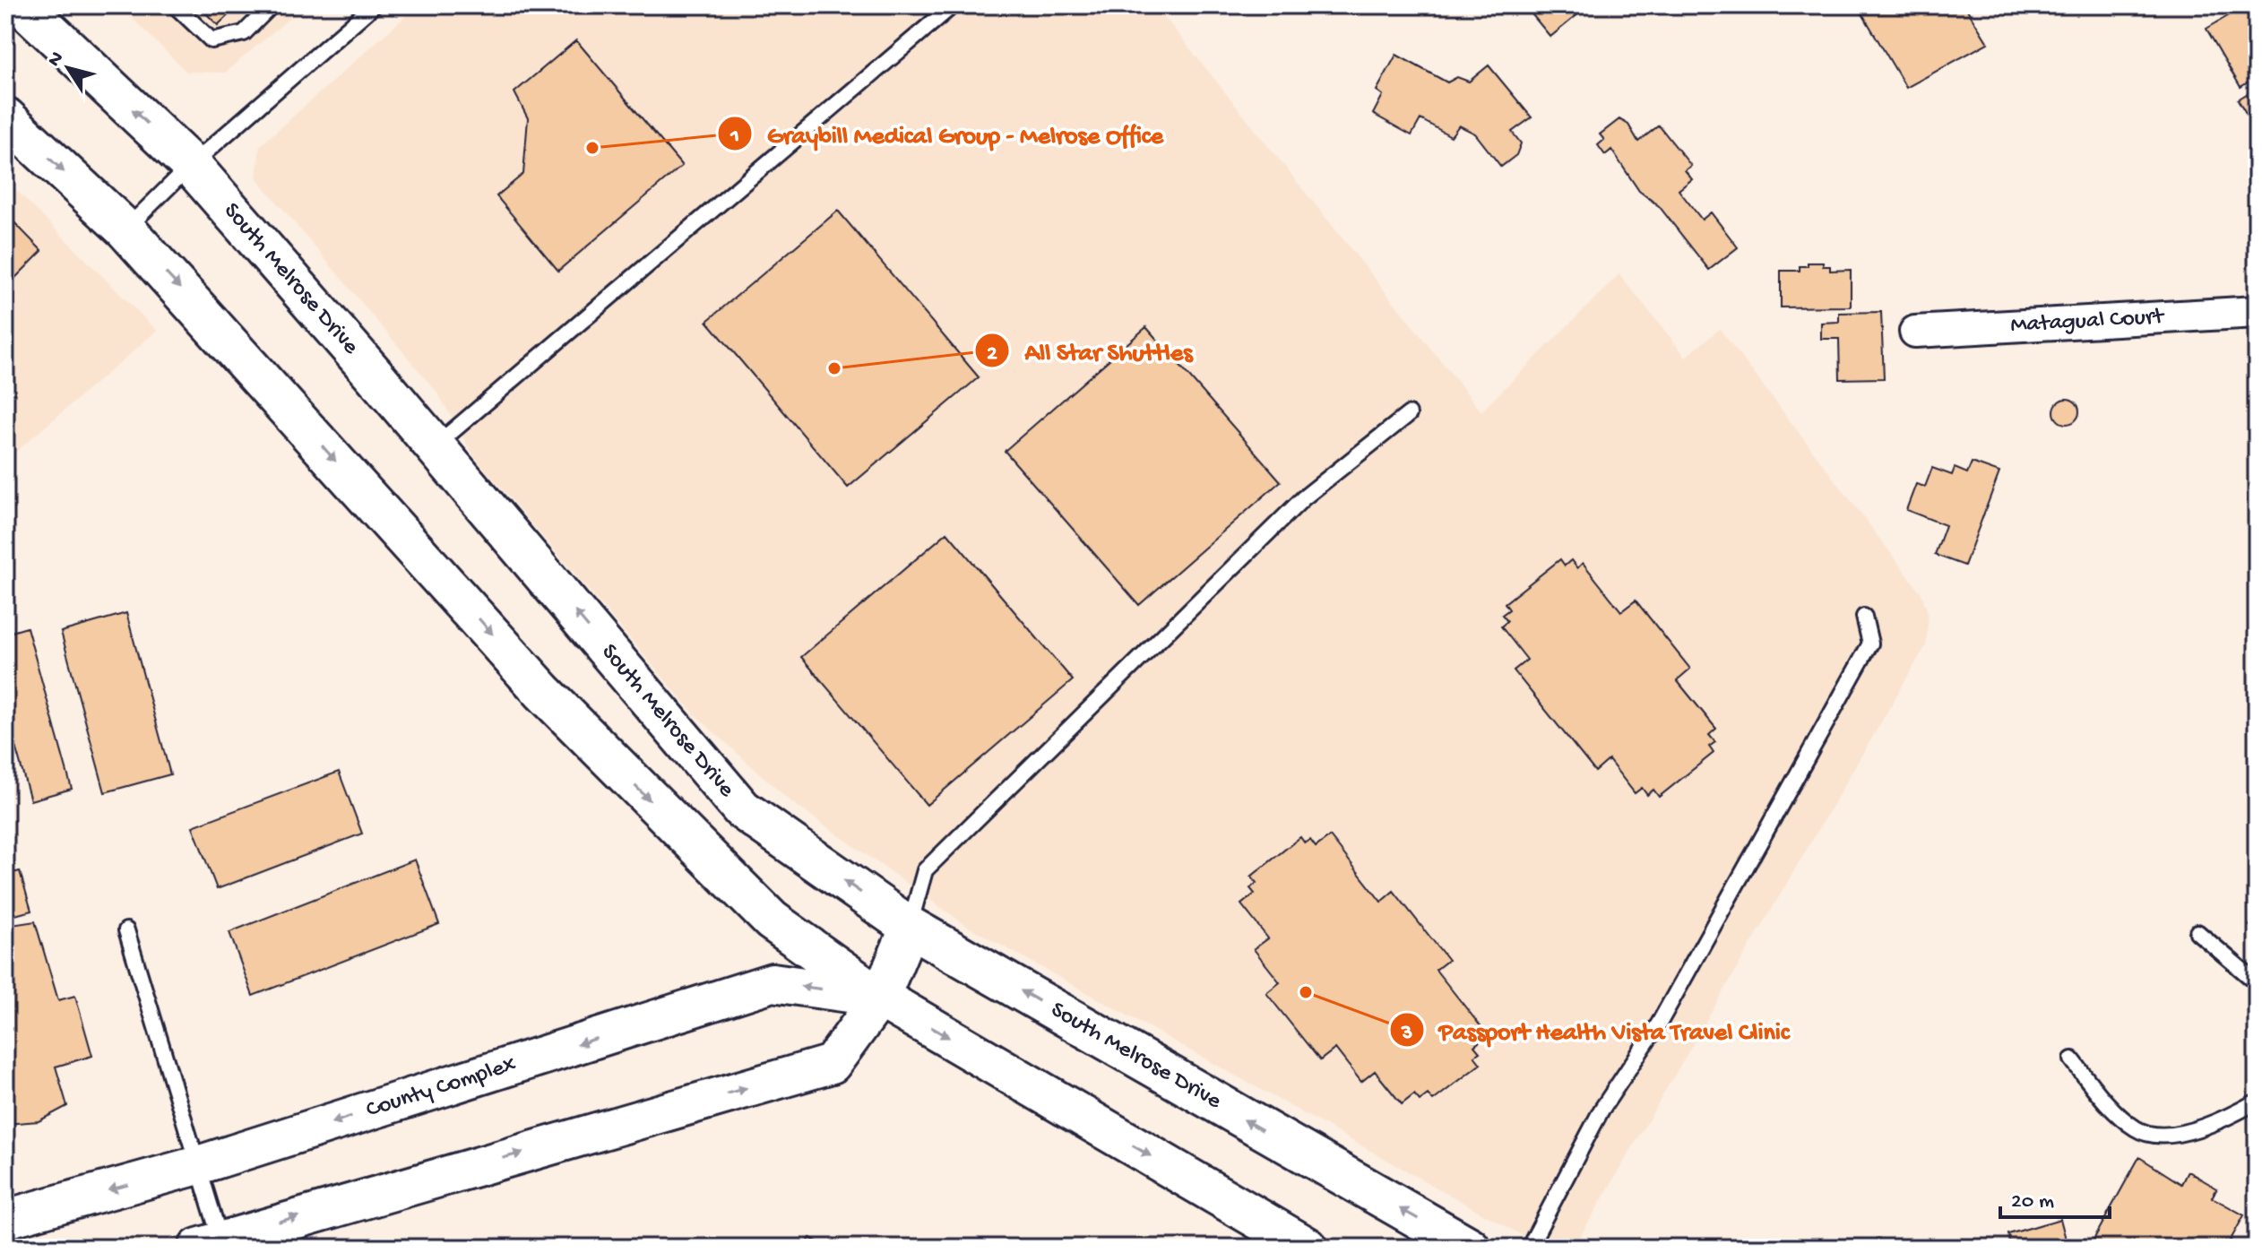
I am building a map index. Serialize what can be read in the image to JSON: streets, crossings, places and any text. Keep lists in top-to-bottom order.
{
  "streets": {
    "main road": ["South Melrose Drive"],
    "street": ["Matagual Court", "County Complex"]
  },
  "places": ["Graybill Medical Group - Melrose Office", "All Star Shuttles", "Passport Health Vista Travel Clinic"],
  "scale_bar": "20 m",
  "north": "top left"
}
